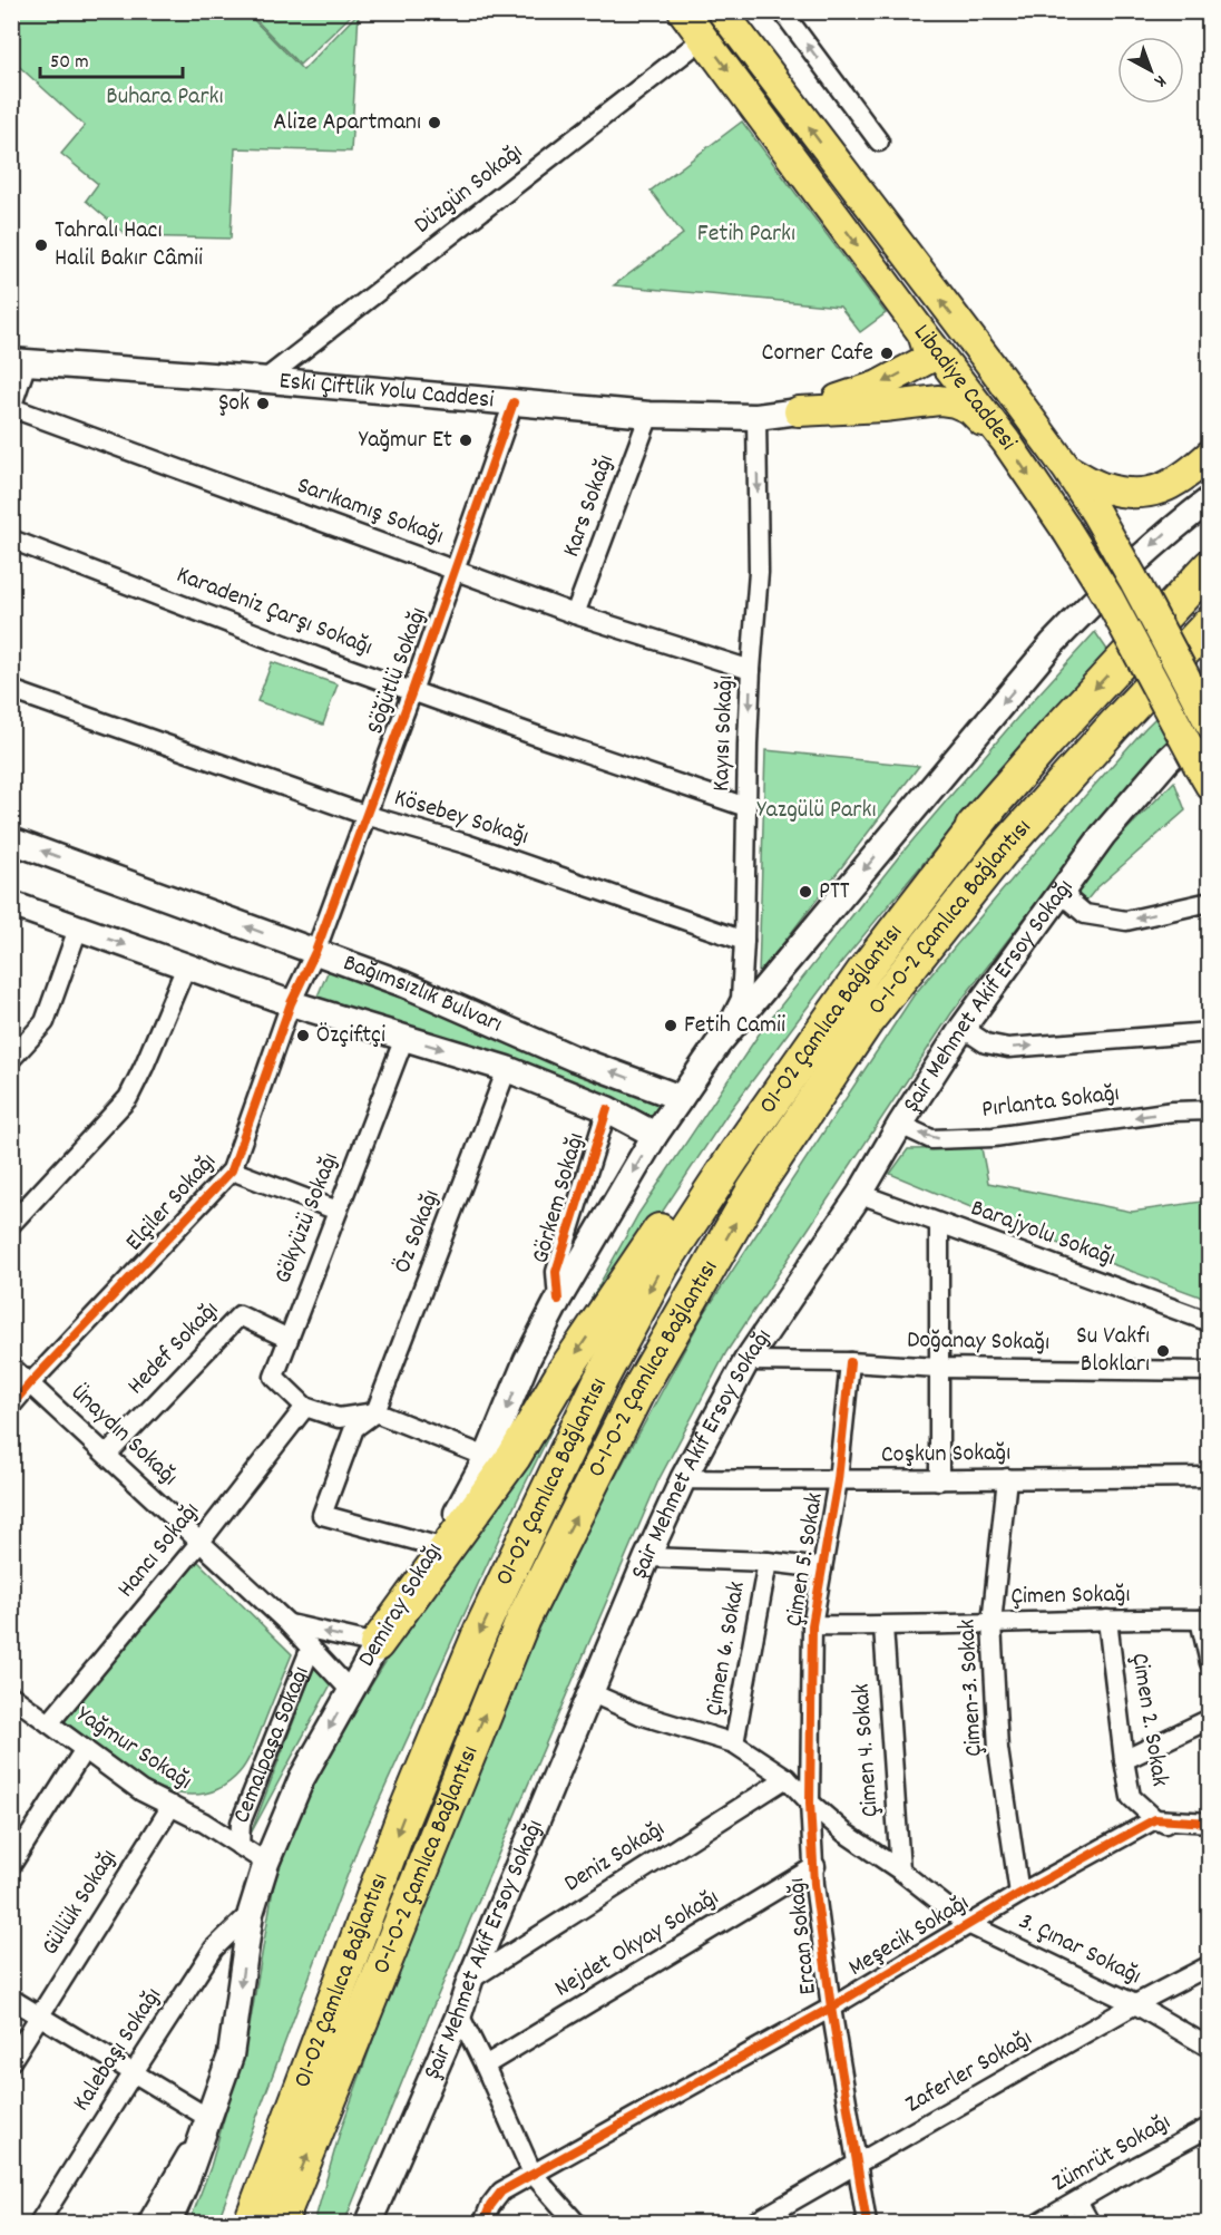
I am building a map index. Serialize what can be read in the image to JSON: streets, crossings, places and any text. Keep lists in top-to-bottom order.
{
  "streets": {
    "highway": ["O-1-O-2 Çamlıca Bağlantısı", "O1-O2 Çamlıca Bağlantısı"],
    "main road": [
      "Libadiye Caddesi",
      "Eski Çiftlik Yolu Caddesi",
      "Bağımsızlık Bulvarı",
      "Şair Mehmet Akif Ersoy Sokağı",
      "Demiray Sokağı"
    ],
    "street": [
      "Düzgün Sokağı",
      "Kars Sokağı",
      "Sarıkamış Sokağı",
      "Karadeniz Çarşı Sokağı",
      "Söğütlü Sokağı",
      "Kayısı Sokağı",
      "Kösebey Sokağı",
      "Pırlanta Sokağı",
      "Görkem Sokağı",
      "Elçiler Sokağı",
      "Gökyüzü Sokağı",
      "Öz Sokağı",
      "Barajyolu Sokağı",
      "Doğanay Sokağı",
      "Hedef Sokağı",
      "Ünaydın Sokağı",
      "Coşkun Sokağı",
      "Hancı Sokağı",
      "Çimen 5. Sokak",
      "Çimen Sokağı",
      "Çimen 6. Sokak",
      "Çimen-3. Sokak",
      "Çimen 2. Sokak",
      "Cemalpaşa Sokağı",
      "Yağmur Sokağı",
      "Çimen 4. Sokak",
      "Deniz Sokağı",
      "Güllük Sokağı",
      "Ercan Sokağı",
      "Meşecik Sokağı",
      "Nejdet Okyay Sokağı",
      "3. Çınar Sokağı",
      "Kalebaşı Sokağı",
      "Zaferler Sokağı",
      "Zümrüt Sokağı"
    ]
  },
  "crossings": [
    ["Düzgün Sokağı", "Libadiye Caddesi"],
    ["Düzgün Sokağı", "Eski Çiftlik Yolu Caddesi"],
    ["Libadiye Caddesi", "Şair Mehmet Akif Ersoy Sokağı"],
    ["Eski Çiftlik Yolu Caddesi", "Kars Sokağı"],
    ["Eski Çiftlik Yolu Caddesi", "Söğütlü Sokağı"],
    ["Eski Çiftlik Yolu Caddesi", "Kayısı Sokağı"],
    ["Kars Sokağı", "Sarıkamış Sokağı"],
    ["Sarıkamış Sokağı", "Söğütlü Sokağı"],
    ["Sarıkamış Sokağı", "Kayısı Sokağı"],
    ["Karadeniz Çarşı Sokağı", "Söğütlü Sokağı"],
    ["Karadeniz Çarşı Sokağı", "Kayısı Sokağı"],
    ["Söğütlü Sokağı", "Kösebey Sokağı"],
    ["Söğütlü Sokağı", "Bağımsızlık Bulvarı"],
    ["Söğütlü Sokağı", "Elçiler Sokağı"],
    ["Kayısı Sokağı", "Kösebey Sokağı"],
    ["Kayısı Sokağı", "Demiray Sokağı"],
    ["O-1-O-2 Çamlıca Bağlantısı", "O1-O2 Çamlıca Bağlantısı"],
    ["Bağımsızlık Bulvarı", "Görkem Sokağı"],
    ["Bağımsızlık Bulvarı", "Elçiler Sokağı"],
    ["Bağımsızlık Bulvarı", "Gökyüzü Sokağı"],
    ["Bağımsızlık Bulvarı", "Öz Sokağı"],
    ["Bağımsızlık Bulvarı", "Demiray Sokağı"],
    ["Şair Mehmet Akif Ersoy Sokağı", "Pırlanta Sokağı"],
    ["Şair Mehmet Akif Ersoy Sokağı", "Barajyolu Sokağı"],
    ["Şair Mehmet Akif Ersoy Sokağı", "Doğanay Sokağı"],
    ["Şair Mehmet Akif Ersoy Sokağı", "Coşkun Sokağı"],
    ["Şair Mehmet Akif Ersoy Sokağı", "Çimen 6. Sokak"],
    ["Şair Mehmet Akif Ersoy Sokağı", "Deniz Sokağı"],
    ["Şair Mehmet Akif Ersoy Sokağı", "3. Çınar Sokağı"],
    ["Görkem Sokağı", "Demiray Sokağı"],
    ["Elçiler Sokağı", "Ünaydın Sokağı"],
    ["Gökyüzü Sokağı", "Hedef Sokağı"],
    ["Gökyüzü Sokağı", "Hancı Sokağı"],
    ["Doğanay Sokağı", "Çimen 5. Sokak"],
    ["Hedef Sokağı", "Ünaydın Sokağı"],
    ["Ünaydın Sokağı", "Hancı Sokağı"],
    ["Ünaydın Sokağı", "Demiray Sokağı"],
    ["Ünaydın Sokağı", "Cemalpaşa Sokağı"],
    ["Coşkun Sokağı", "Çimen 5. Sokak"],
    ["Coşkun Sokağı", "Çimen-3. Sokak"],
    ["Hancı Sokağı", "Yağmur Sokağı"],
    ["Çimen 5. Sokak", "Çimen Sokağı"],
    ["Çimen 5. Sokak", "Çimen 6. Sokak"],
    ["Çimen 5. Sokak", "Ercan Sokağı"],
    ["Çimen 5. Sokak", "3. Çınar Sokağı"],
    ["Çimen Sokağı", "Çimen-3. Sokak"],
    ["Çimen Sokağı", "Çimen 2. Sokak"],
    ["Çimen Sokağı", "Çimen 4. Sokak"],
    ["Demiray Sokağı", "Yağmur Sokağı"],
    ["Demiray Sokağı", "Kalebaşı Sokağı"],
    ["Çimen 6. Sokak", "3. Çınar Sokağı"],
    ["Çimen-3. Sokak", "Meşecik Sokağı"],
    ["Çimen 2. Sokak", "Meşecik Sokağı"],
    ["Cemalpaşa Sokağı", "Yağmur Sokağı"],
    ["Yağmur Sokağı", "Güllük Sokağı"],
    ["Çimen 4. Sokak", "3. Çınar Sokağı"],
    ["Deniz Sokağı", "3. Çınar Sokağı"],
    ["Ercan Sokağı", "Meşecik Sokağı"],
    ["Ercan Sokağı", "Nejdet Okyay Sokağı"],
    ["Ercan Sokağı", "3. Çınar Sokağı"],
    ["Ercan Sokağı", "Zaferler Sokağı"],
    ["Meşecik Sokağı", "3. Çınar Sokağı"],
    ["3. Çınar Sokağı", "Zaferler Sokağı"]
  ],
  "one_way": ["Kayısı Sokağı", "Demiray Sokağı"],
  "parks": ["Buhara Parkı", "Fetih Parkı", "Yazgülü Parkı"],
  "places": [
    "Alize Apartmanı",
    "Tahralı Hacı Halil Bakır Câmii",
    "Corner Cafe",
    "Şok",
    "Yağmur Et",
    "PTT",
    "Fetih Camii",
    "Özçiftçi",
    "Su Vakfı Blokları"
  ],
  "scale_bar": "50 m",
  "north": "bottom right"
}
